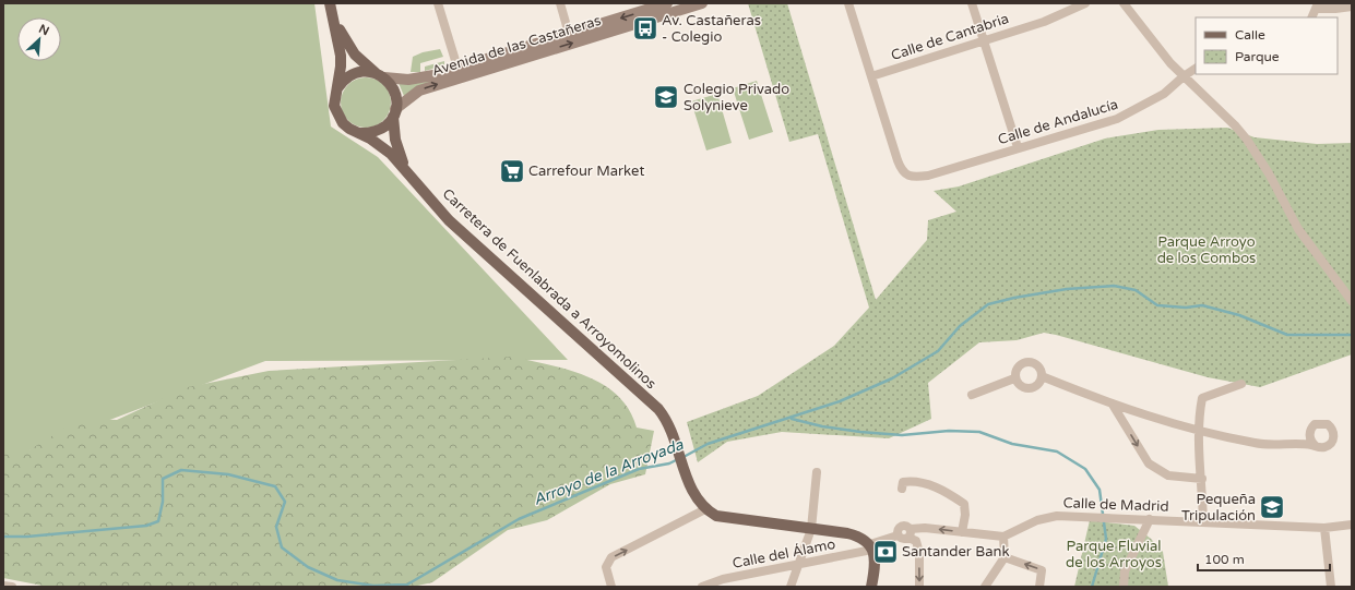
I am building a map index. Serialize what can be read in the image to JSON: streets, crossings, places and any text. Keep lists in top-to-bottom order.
{
  "streets": {
    "main road": ["Carretera de Fuenlabrada a Arroyomolinos"],
    "street": [
      "Calle de Cantabria",
      "Avenida de las Castañeras",
      "Calle de Andalucía",
      "Calle de Madrid",
      "Calle del Álamo"
    ]
  },
  "crossings": [
    ["Calle de Cantabria", "Calle de Andalucía"],
    ["Avenida de las Castañeras", "Carretera de Fuenlabrada a Arroyomolinos"]
  ],
  "water": ["Arroyo de la Arroyada"],
  "parks": ["Parque Arroyo de los Combos", "Parque Fluvial de los Arroyos"],
  "places": {
    "bus stop": ["Av. Castañeras - Colegio"],
    "school or university": ["Colegio Privado Solynieve", "Pequeña Tripulación"],
    "supermarket": ["Carrefour Market"],
    "bank": ["Santander Bank"]
  },
  "legend": ["Calle", "Parque"],
  "scale_bar": "100 m",
  "north": "top right"
}
